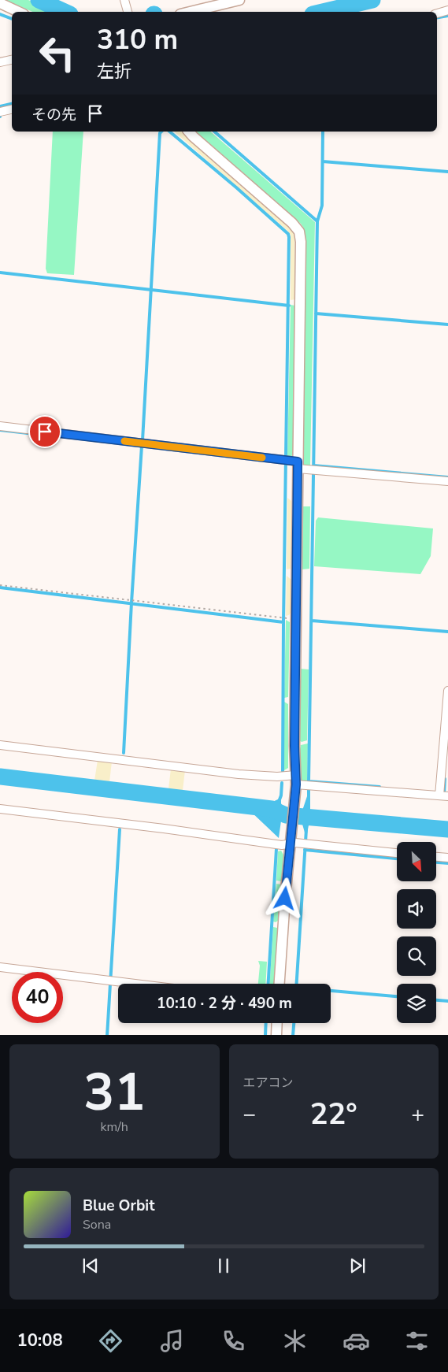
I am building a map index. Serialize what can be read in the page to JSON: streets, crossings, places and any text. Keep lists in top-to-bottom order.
{
  "north": "bottom right",
  "page": {
    "turn": ["310 m", "左折"],
    "then": "その先",
    "limit": "40",
    "trip": "10:10 · 2 分 · 490 m",
    "tile": [
      ["31", "km/h"],
      "エアコン"
    ],
    "heat": ["−", "22°", "+"],
    "song": ["Blue Orbit", "Sona"],
    "tabs": "10:08"
  }
}
